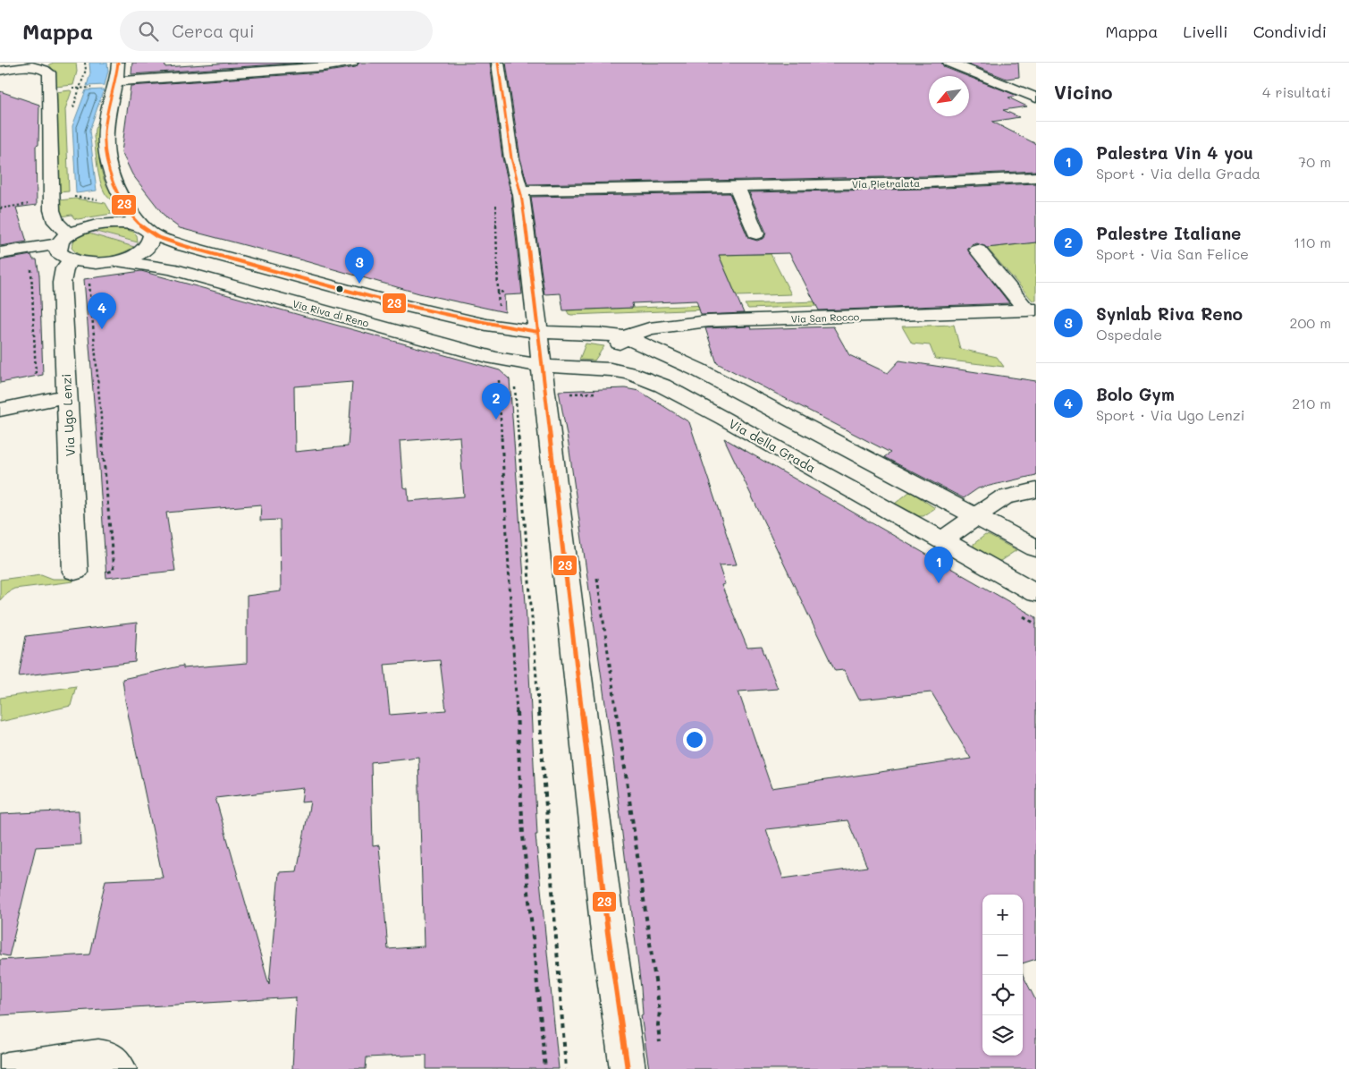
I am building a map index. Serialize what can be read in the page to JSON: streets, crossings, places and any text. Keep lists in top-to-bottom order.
{
  "streets": {
    "street": [
      "Via Pietralata",
      "Via Riva di Reno",
      "Via San Rocco",
      "Via Ugo Lenzi",
      "Via della Grada"
    ]
  },
  "crossings": [
    ["Via Riva di Reno", "Via della Grada"]
  ],
  "lines": ["transit line 23"],
  "north": "bottom left",
  "page": {
    "header": "Mappa",
    "search": "Cerca qui",
    "nav": ["Mappa", "Livelli", "Condividi"],
    "heading": ["Vicino", "4 risultati"],
    "list": [
      {
        "mark": "1",
        "name": "Palestra Vin 4 you",
        "note": "Sport · Via della Grada",
        "value": "70 m"
      },
      {
        "mark": "2",
        "name": "Palestre Italiane",
        "note": "Sport · Via San Felice",
        "value": "110 m"
      },
      {
        "mark": "3",
        "name": "Synlab Riva Reno",
        "note": "Ospedale",
        "value": "200 m"
      },
      {
        "mark": "4",
        "name": "Bolo Gym",
        "note": "Sport · Via Ugo Lenzi",
        "value": "210 m"
      }
    ],
    "pins": [
      "3",
      "4",
      "2",
      "1"
    ],
    "map_buttons": ["+", "−"]
  }
}
